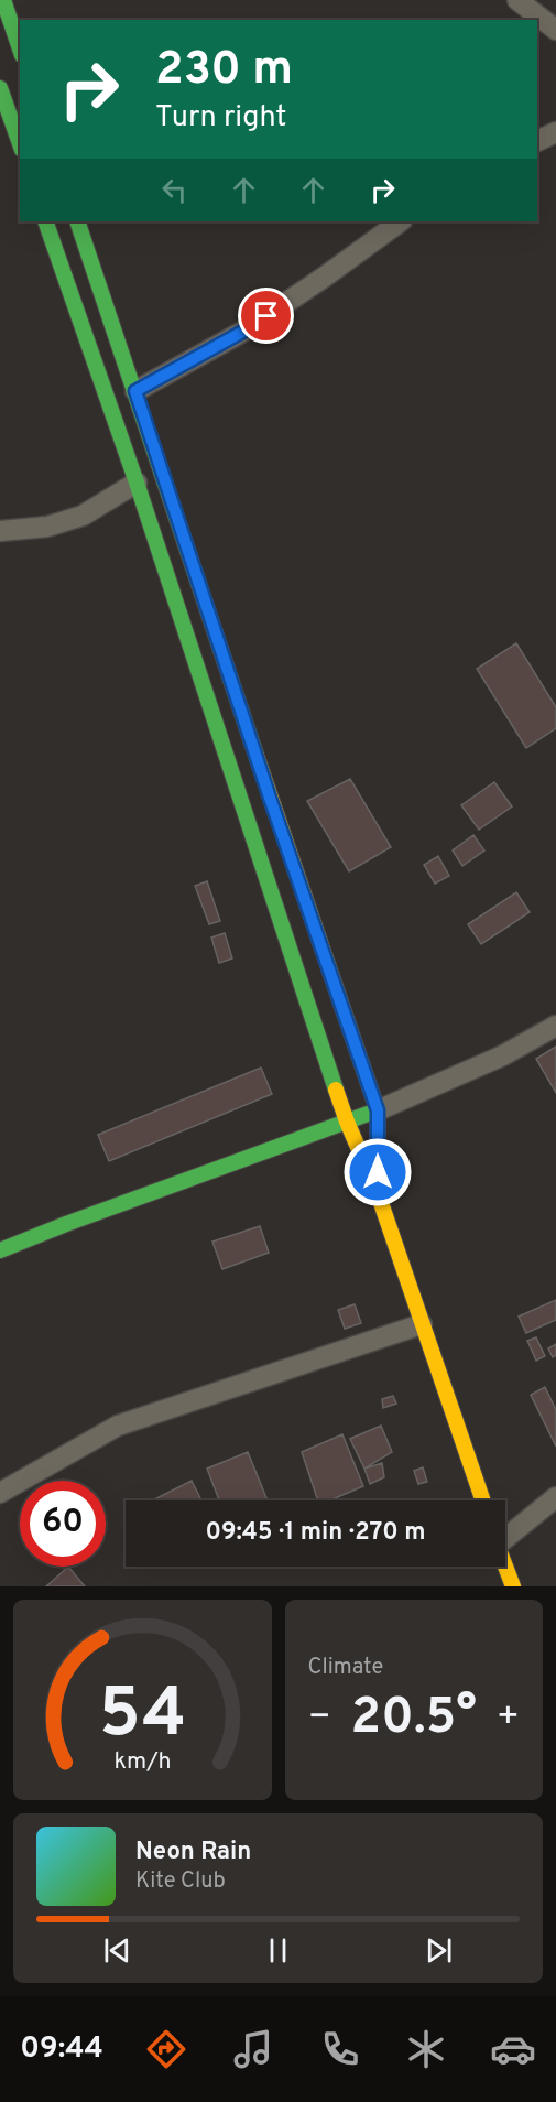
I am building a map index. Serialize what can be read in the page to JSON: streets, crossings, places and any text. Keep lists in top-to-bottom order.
{
  "page": {
    "turn": ["230 m", "Turn right"],
    "limit": "60",
    "trip": "09:45 · 1 min · 270 m",
    "tile": "Climate",
    "heat": ["−", "20.5°", "+"],
    "song": ["Neon Rain", "Kite Club"],
    "tabs": "09:44",
    "gauge": ["54", "km/h"]
  }
}
